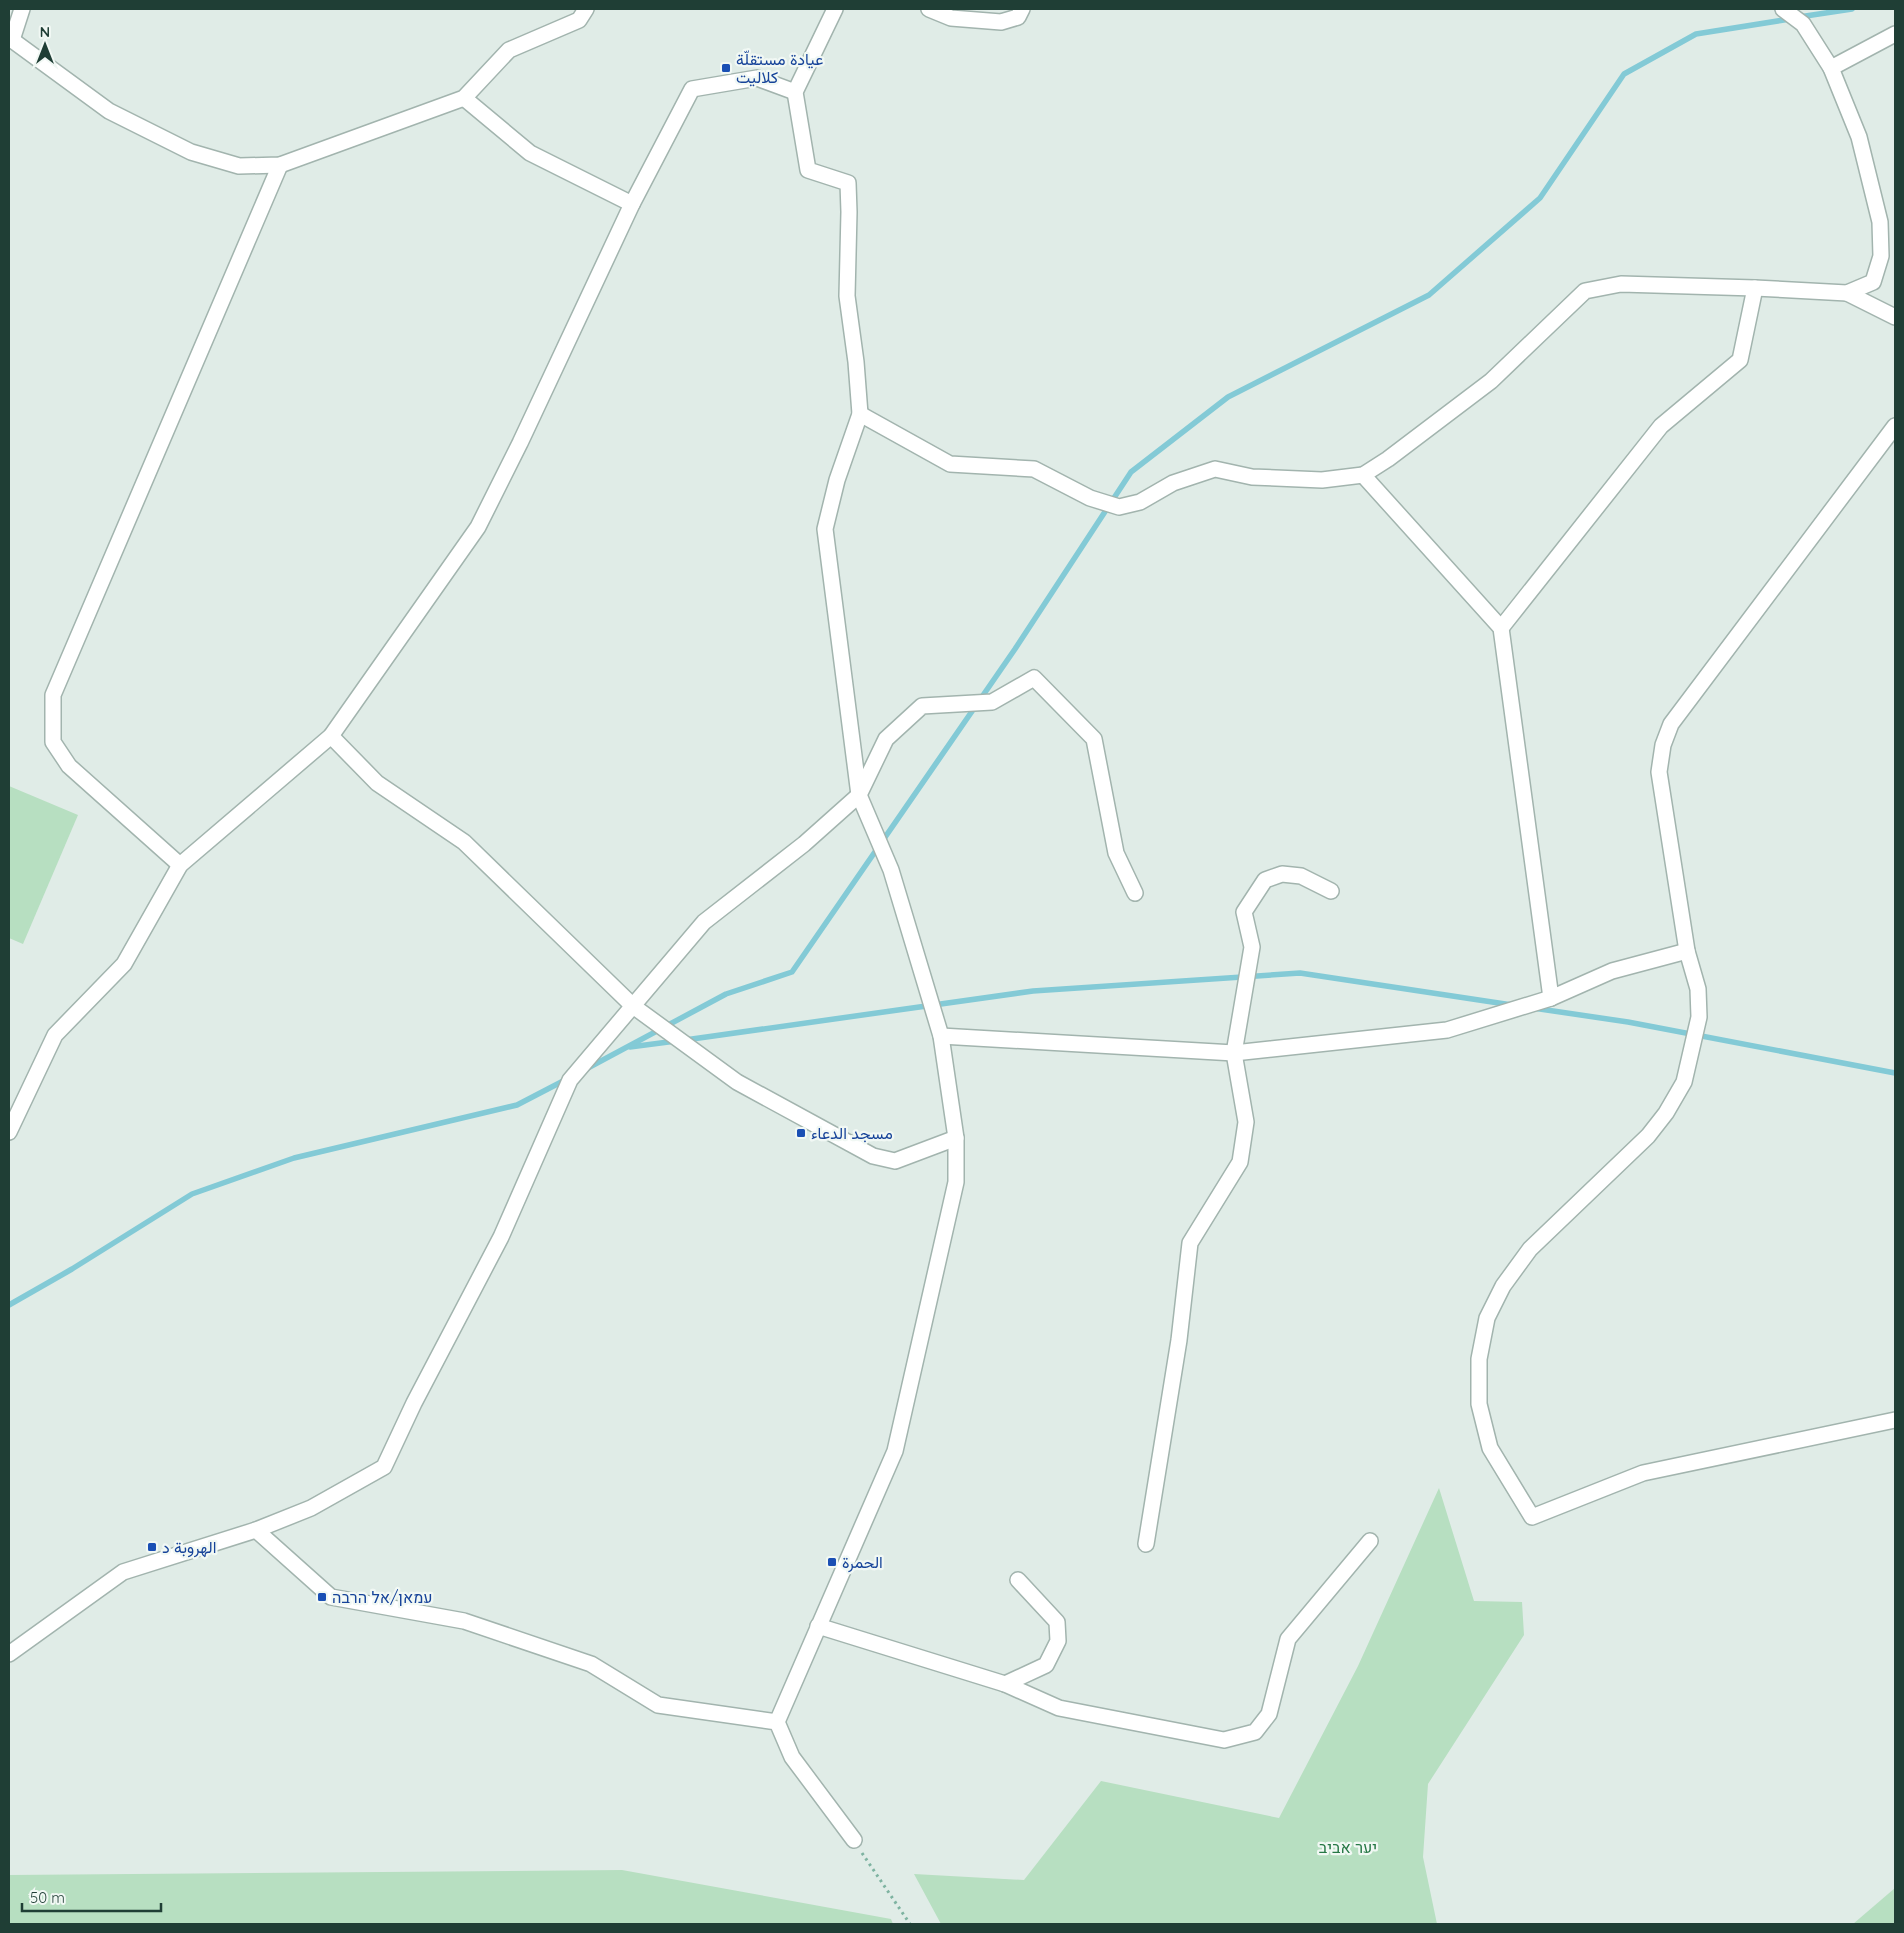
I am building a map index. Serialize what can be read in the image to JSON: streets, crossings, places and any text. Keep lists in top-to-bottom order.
{
  "parks": ["יער אביב"],
  "places": {
    "transit": [
      "عيادة مستقلّة كلاليت",
      "مسجد الدعاء",
      "الهروبة د",
      "الحمرة",
      "עמאן/אל הרבה"
    ]
  },
  "scale_bar": "50 m",
  "north": "top"
}
